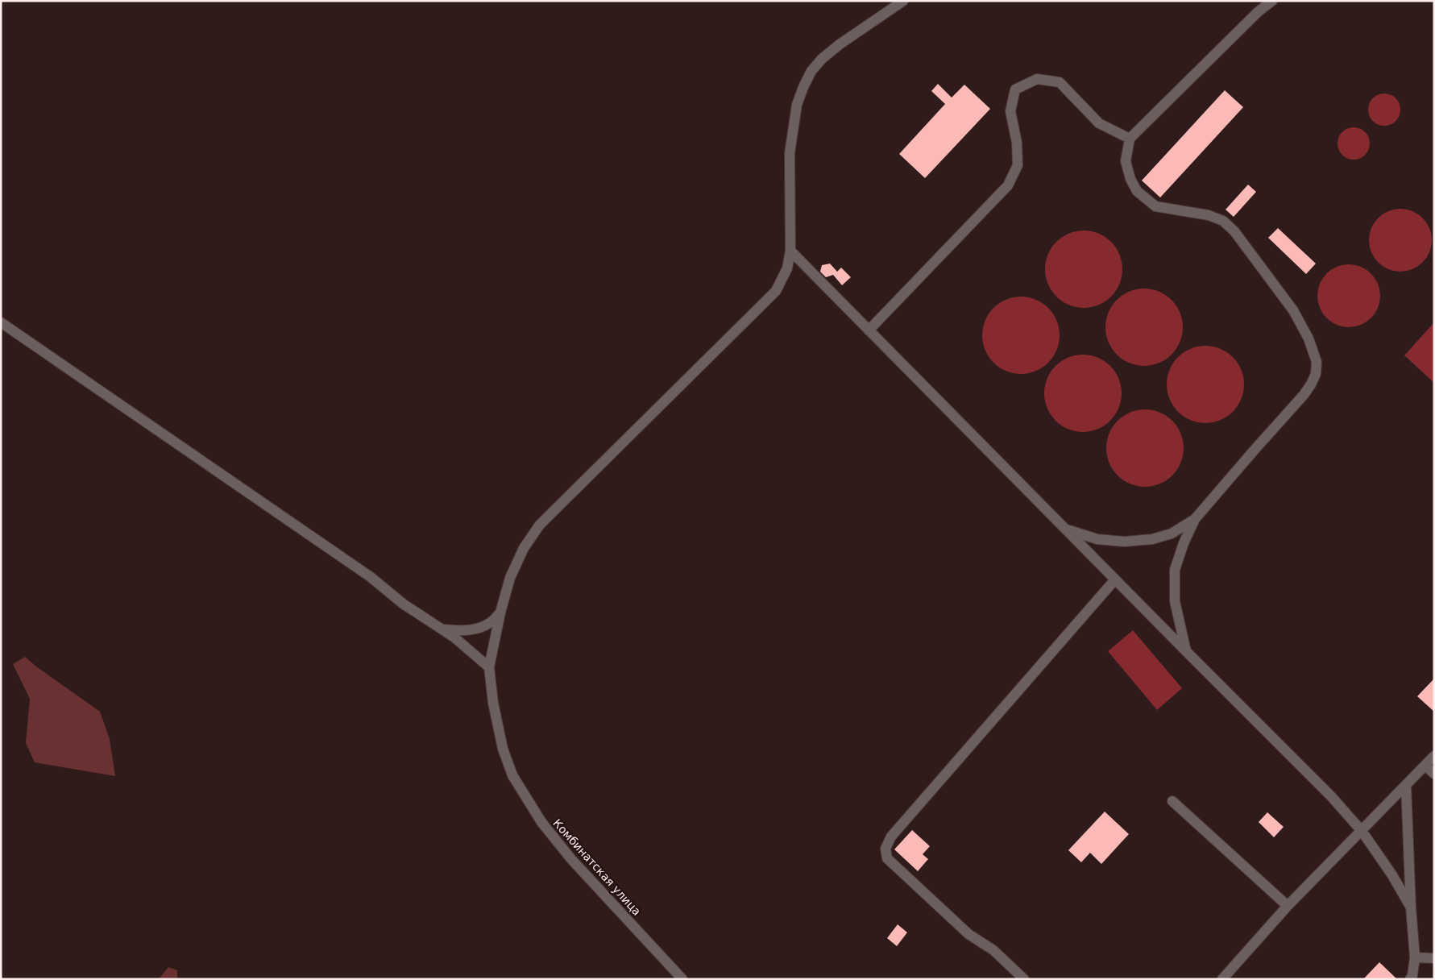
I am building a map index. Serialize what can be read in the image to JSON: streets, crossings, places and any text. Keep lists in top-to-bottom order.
{
  "streets": {
    "street": ["Комбинатская улица"]
  }
}
